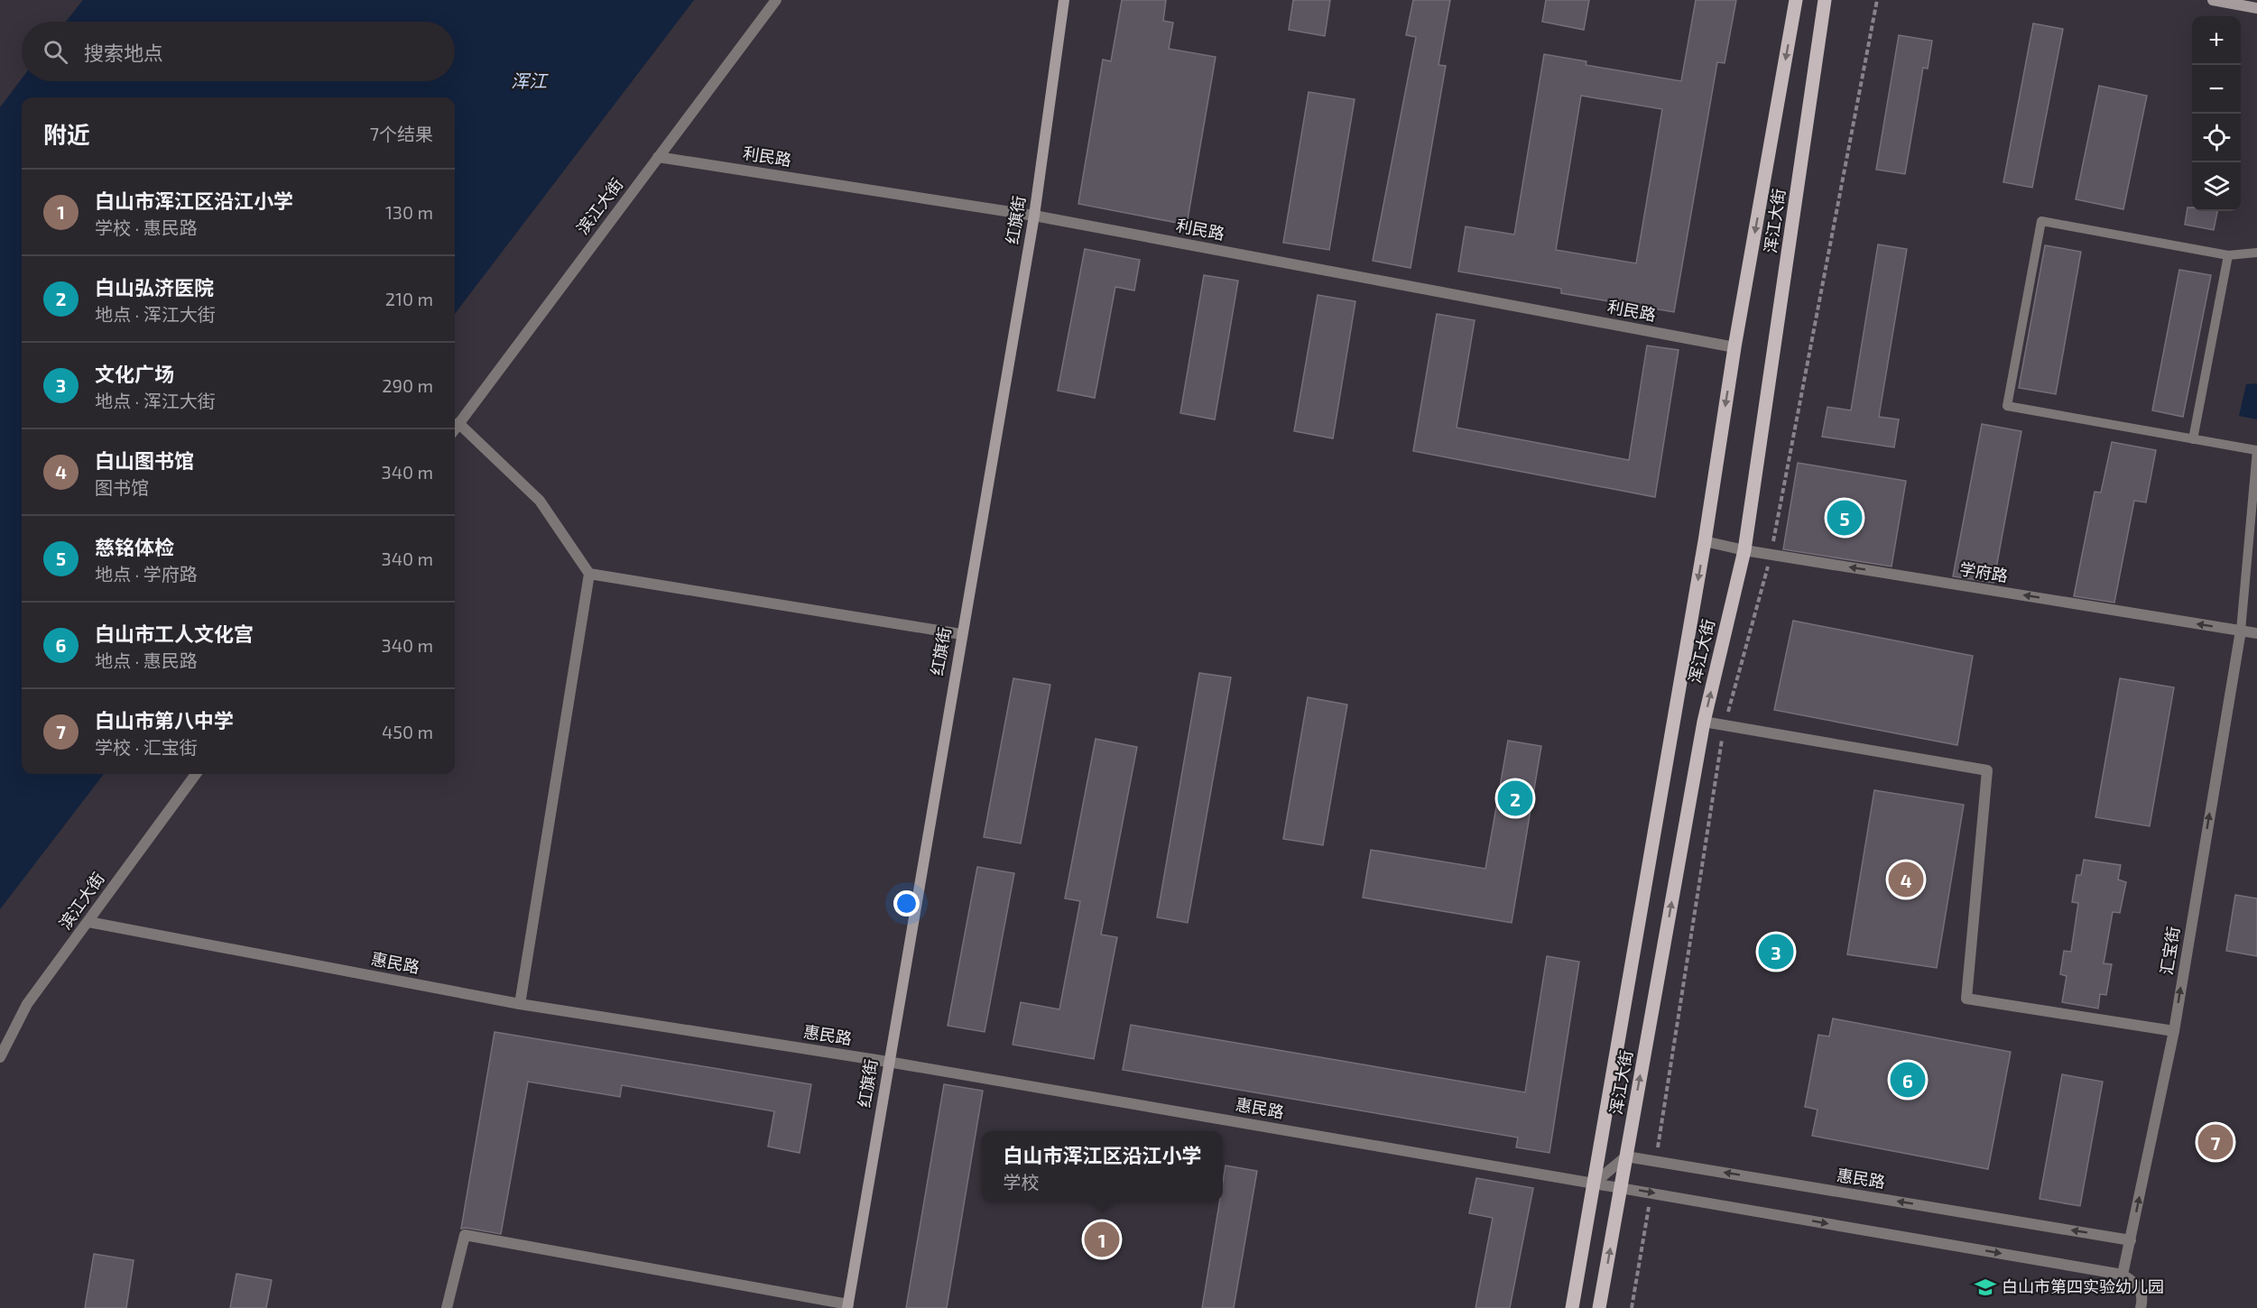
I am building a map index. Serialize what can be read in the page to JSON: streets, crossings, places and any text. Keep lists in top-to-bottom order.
{
  "streets": {
    "main road": ["红旗街", "浑江大街"],
    "street": [
      "利民路",
      "滨江大街",
      "学府路",
      "汇宝街",
      "惠民路"
    ]
  },
  "crossings": [
    ["利民路", "滨江大街"],
    ["利民路", "红旗街"],
    ["利民路", "浑江大街"],
    ["滨江大街", "惠民路"],
    ["红旗街", "惠民路"],
    ["浑江大街", "学府路"],
    ["浑江大街", "惠民路"],
    ["学府路", "汇宝街"],
    ["汇宝街", "惠民路"]
  ],
  "one_way": ["学府路", "汇宝街"],
  "water": ["浑江"],
  "places": {
    "school or university": ["白山市第四实验幼儿园"]
  },
  "page": {
    "map_buttons": ["+", "−"],
    "search": "搜索地点",
    "heading": ["附近", "7个结果"],
    "list": [
      {
        "mark": "1",
        "name": "白山市浑江区沿江小学",
        "note": "学校 · 惠民路",
        "value": "130 m"
      },
      {
        "mark": "2",
        "name": "白山弘济医院",
        "note": "地点 · 浑江大街",
        "value": "210 m"
      },
      {
        "mark": "3",
        "name": "文化广场",
        "note": "地点 · 浑江大街",
        "value": "290 m"
      },
      {
        "mark": "4",
        "name": "白山图书馆",
        "note": "图书馆",
        "value": "340 m"
      },
      {
        "mark": "5",
        "name": "慈铭体检",
        "note": "地点 · 学府路",
        "value": "340 m"
      },
      {
        "mark": "6",
        "name": "白山市工人文化宫",
        "note": "地点 · 惠民路",
        "value": "340 m"
      },
      {
        "mark": "7",
        "name": "白山市第八中学",
        "note": "学校 · 汇宝街",
        "value": "450 m"
      }
    ],
    "pins": [
      "5",
      "2",
      "4",
      "3",
      "6",
      "7",
      "1"
    ],
    "popup": ["白山市浑江区沿江小学", "学校"]
  }
}
